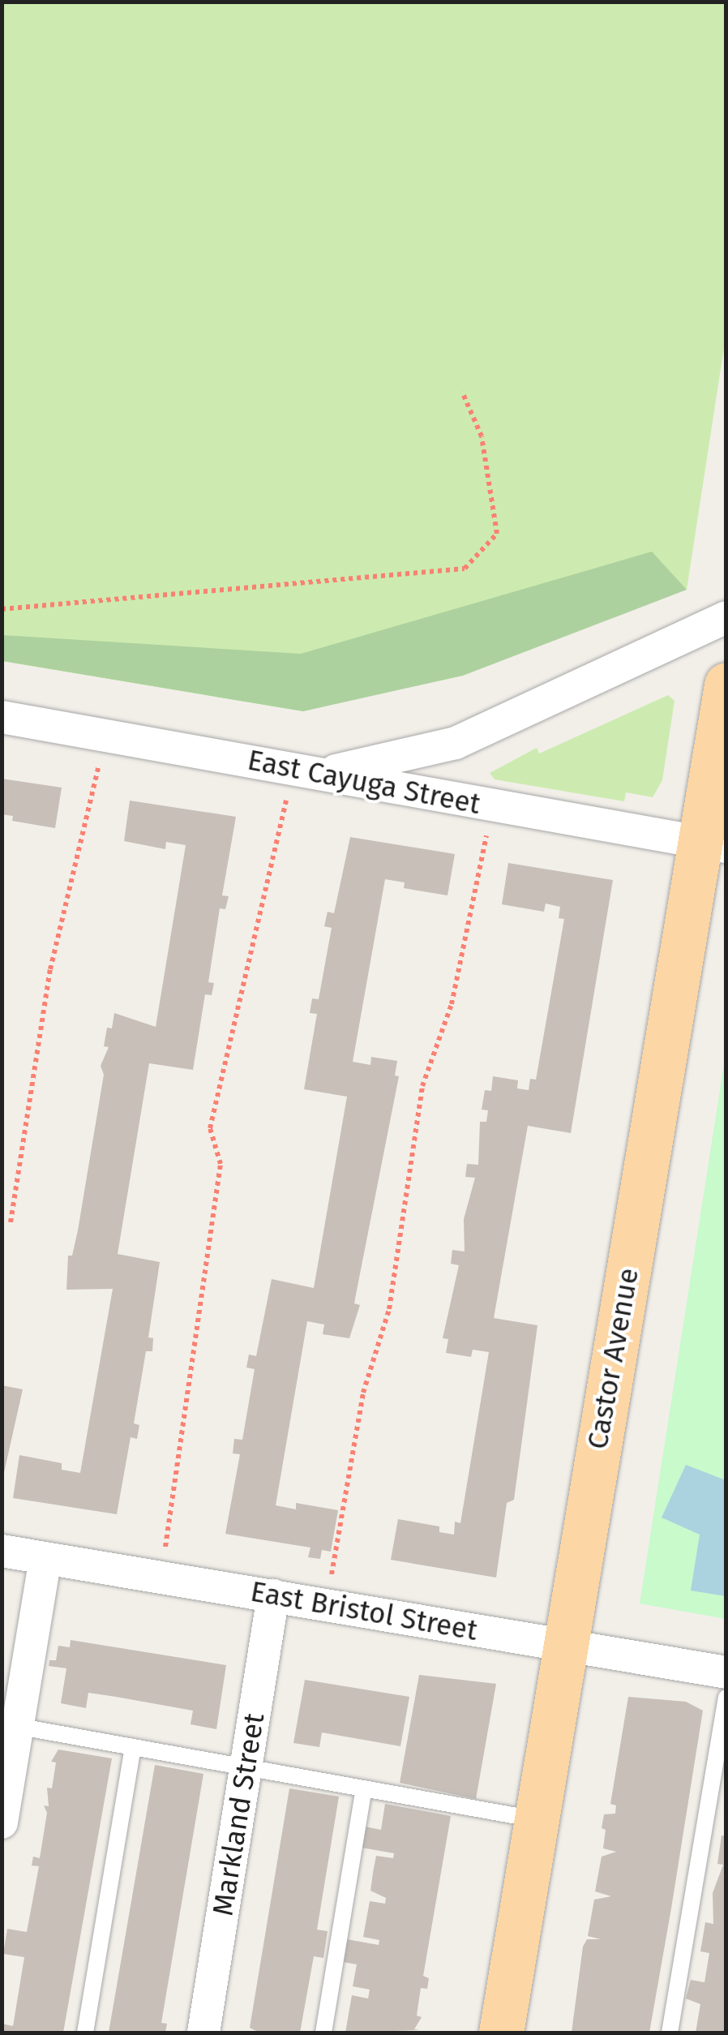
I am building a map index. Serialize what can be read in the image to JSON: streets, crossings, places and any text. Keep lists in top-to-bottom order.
{
  "streets": {
    "main road": ["Castor Avenue"],
    "street": ["East Cayuga Street", "East Bristol Street", "Markland Street"]
  },
  "crossings": [
    ["East Cayuga Street", "Castor Avenue"],
    ["Castor Avenue", "East Bristol Street"],
    ["East Bristol Street", "Markland Street"]
  ]
}
